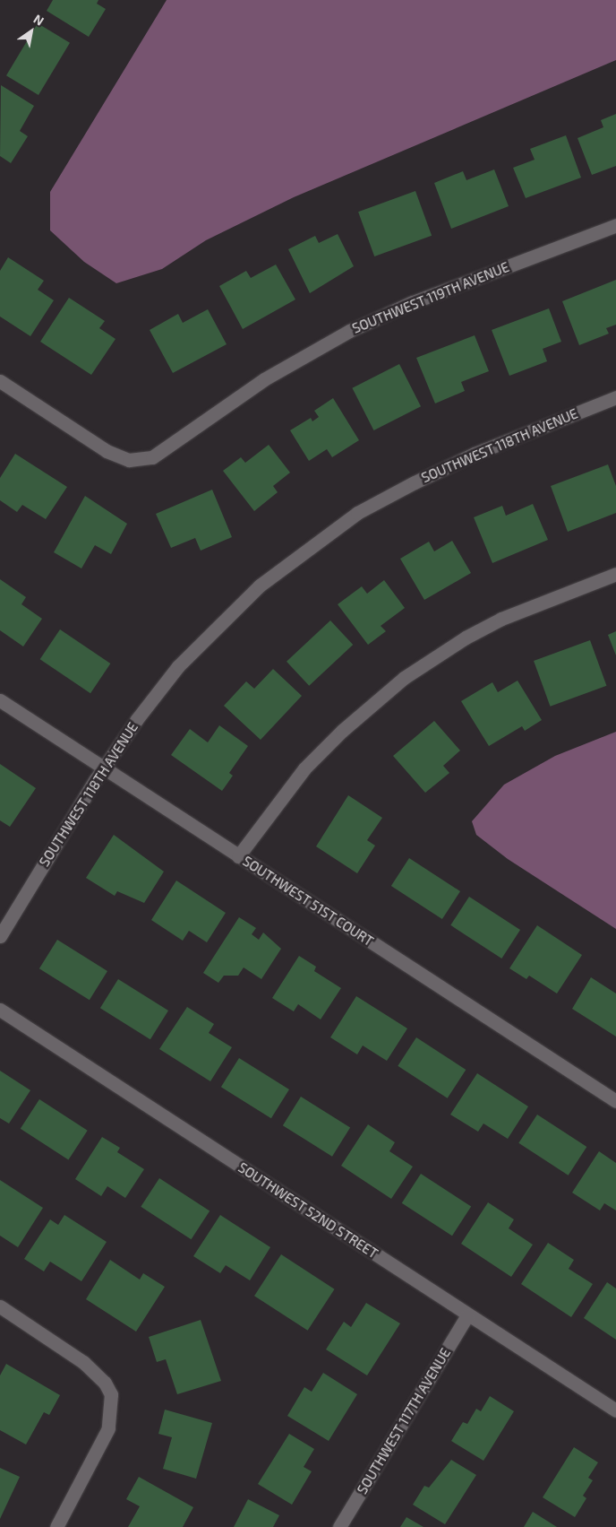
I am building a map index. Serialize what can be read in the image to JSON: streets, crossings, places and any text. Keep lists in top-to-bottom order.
{
  "streets": {
    "street": [
      "SOUTHWEST 119TH AVENUE",
      "SOUTHWEST 118TH AVENUE",
      "SOUTHWEST 51ST COURT",
      "SOUTHWEST 52ND STREET",
      "SOUTHWEST 117TH AVENUE"
    ]
  },
  "crossings": [
    ["SOUTHWEST 118TH AVENUE", "SOUTHWEST 51ST COURT"],
    ["SOUTHWEST 52ND STREET", "SOUTHWEST 117TH AVENUE"]
  ],
  "north": "top right"
}
